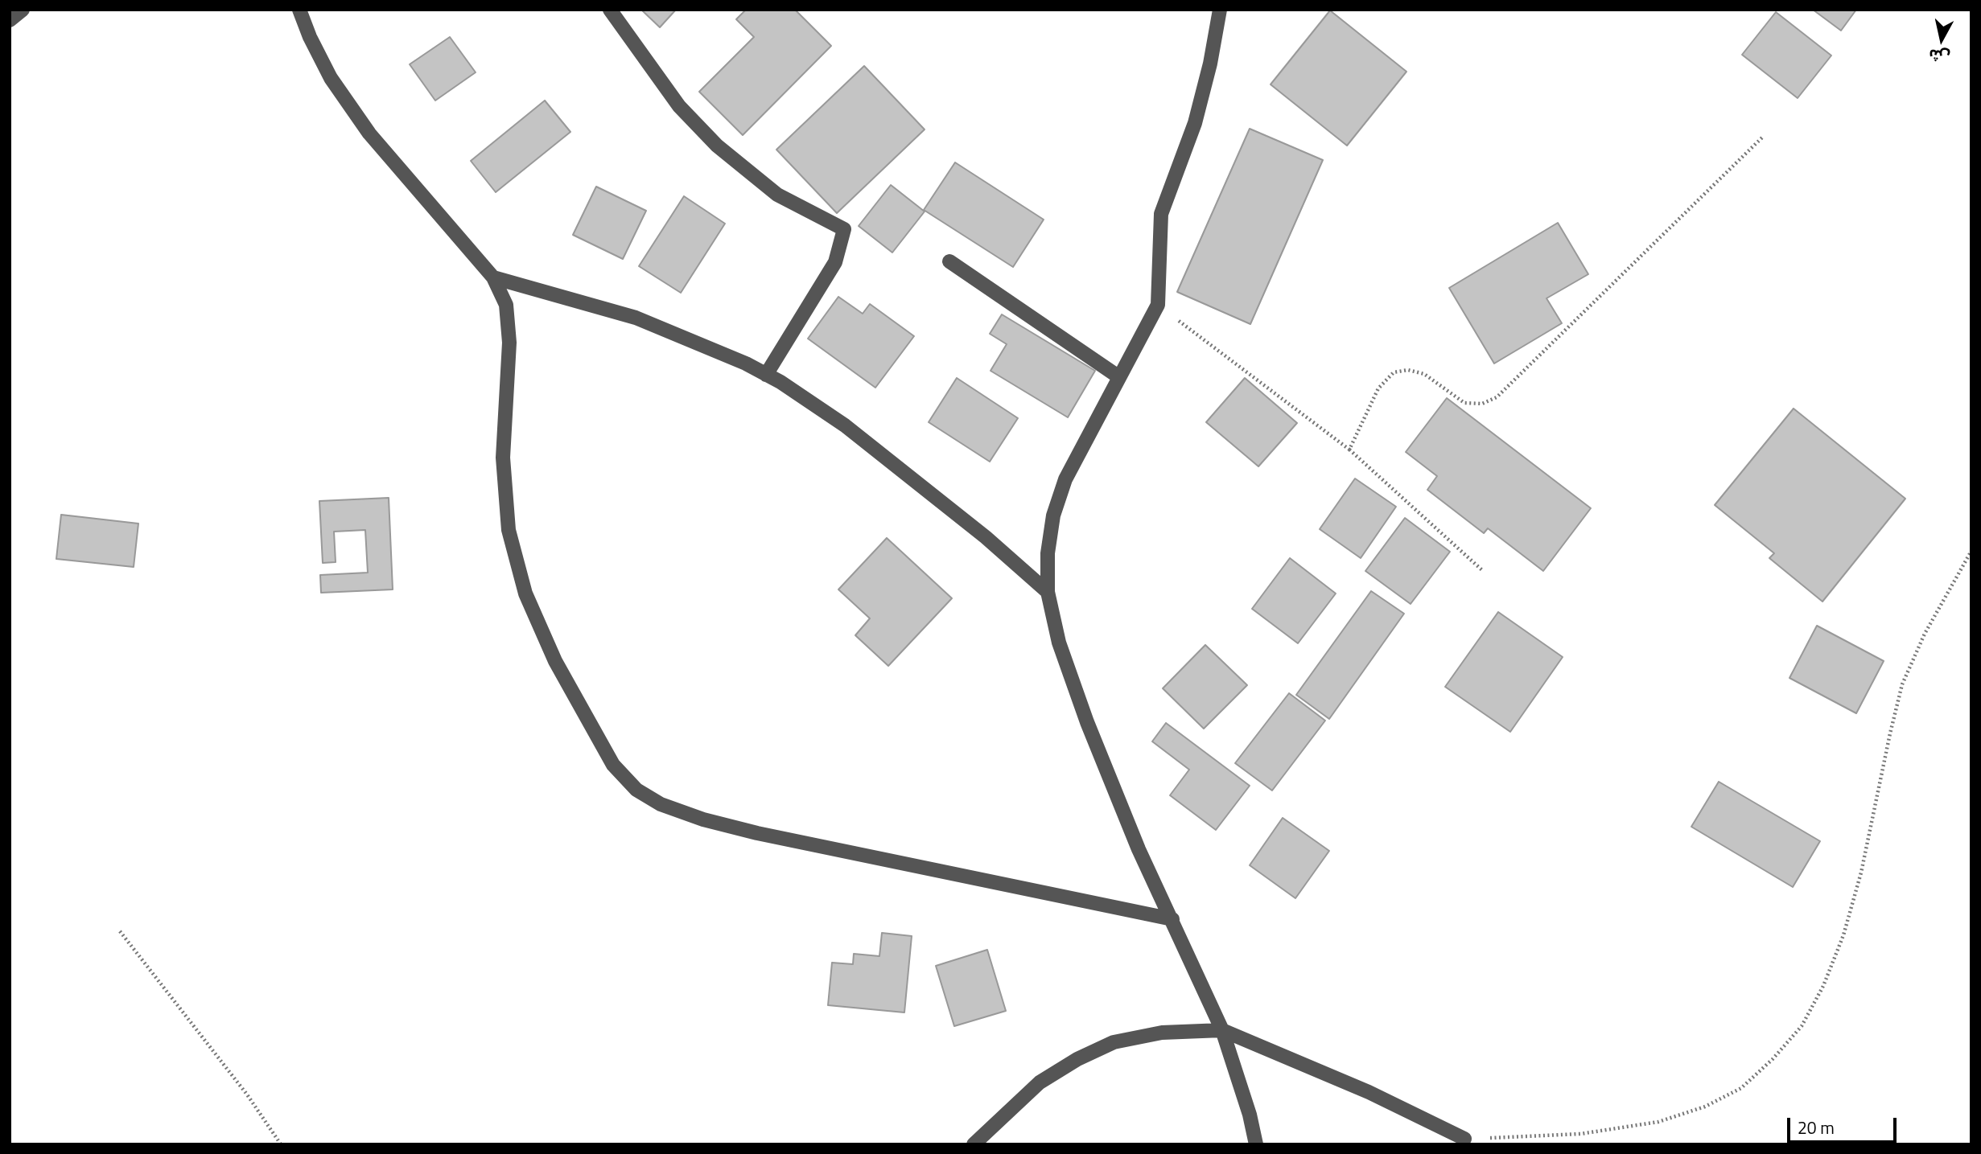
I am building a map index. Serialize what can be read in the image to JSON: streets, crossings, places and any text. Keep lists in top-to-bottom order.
{
  "scale_bar": "20 m",
  "north": "bottom"
}
